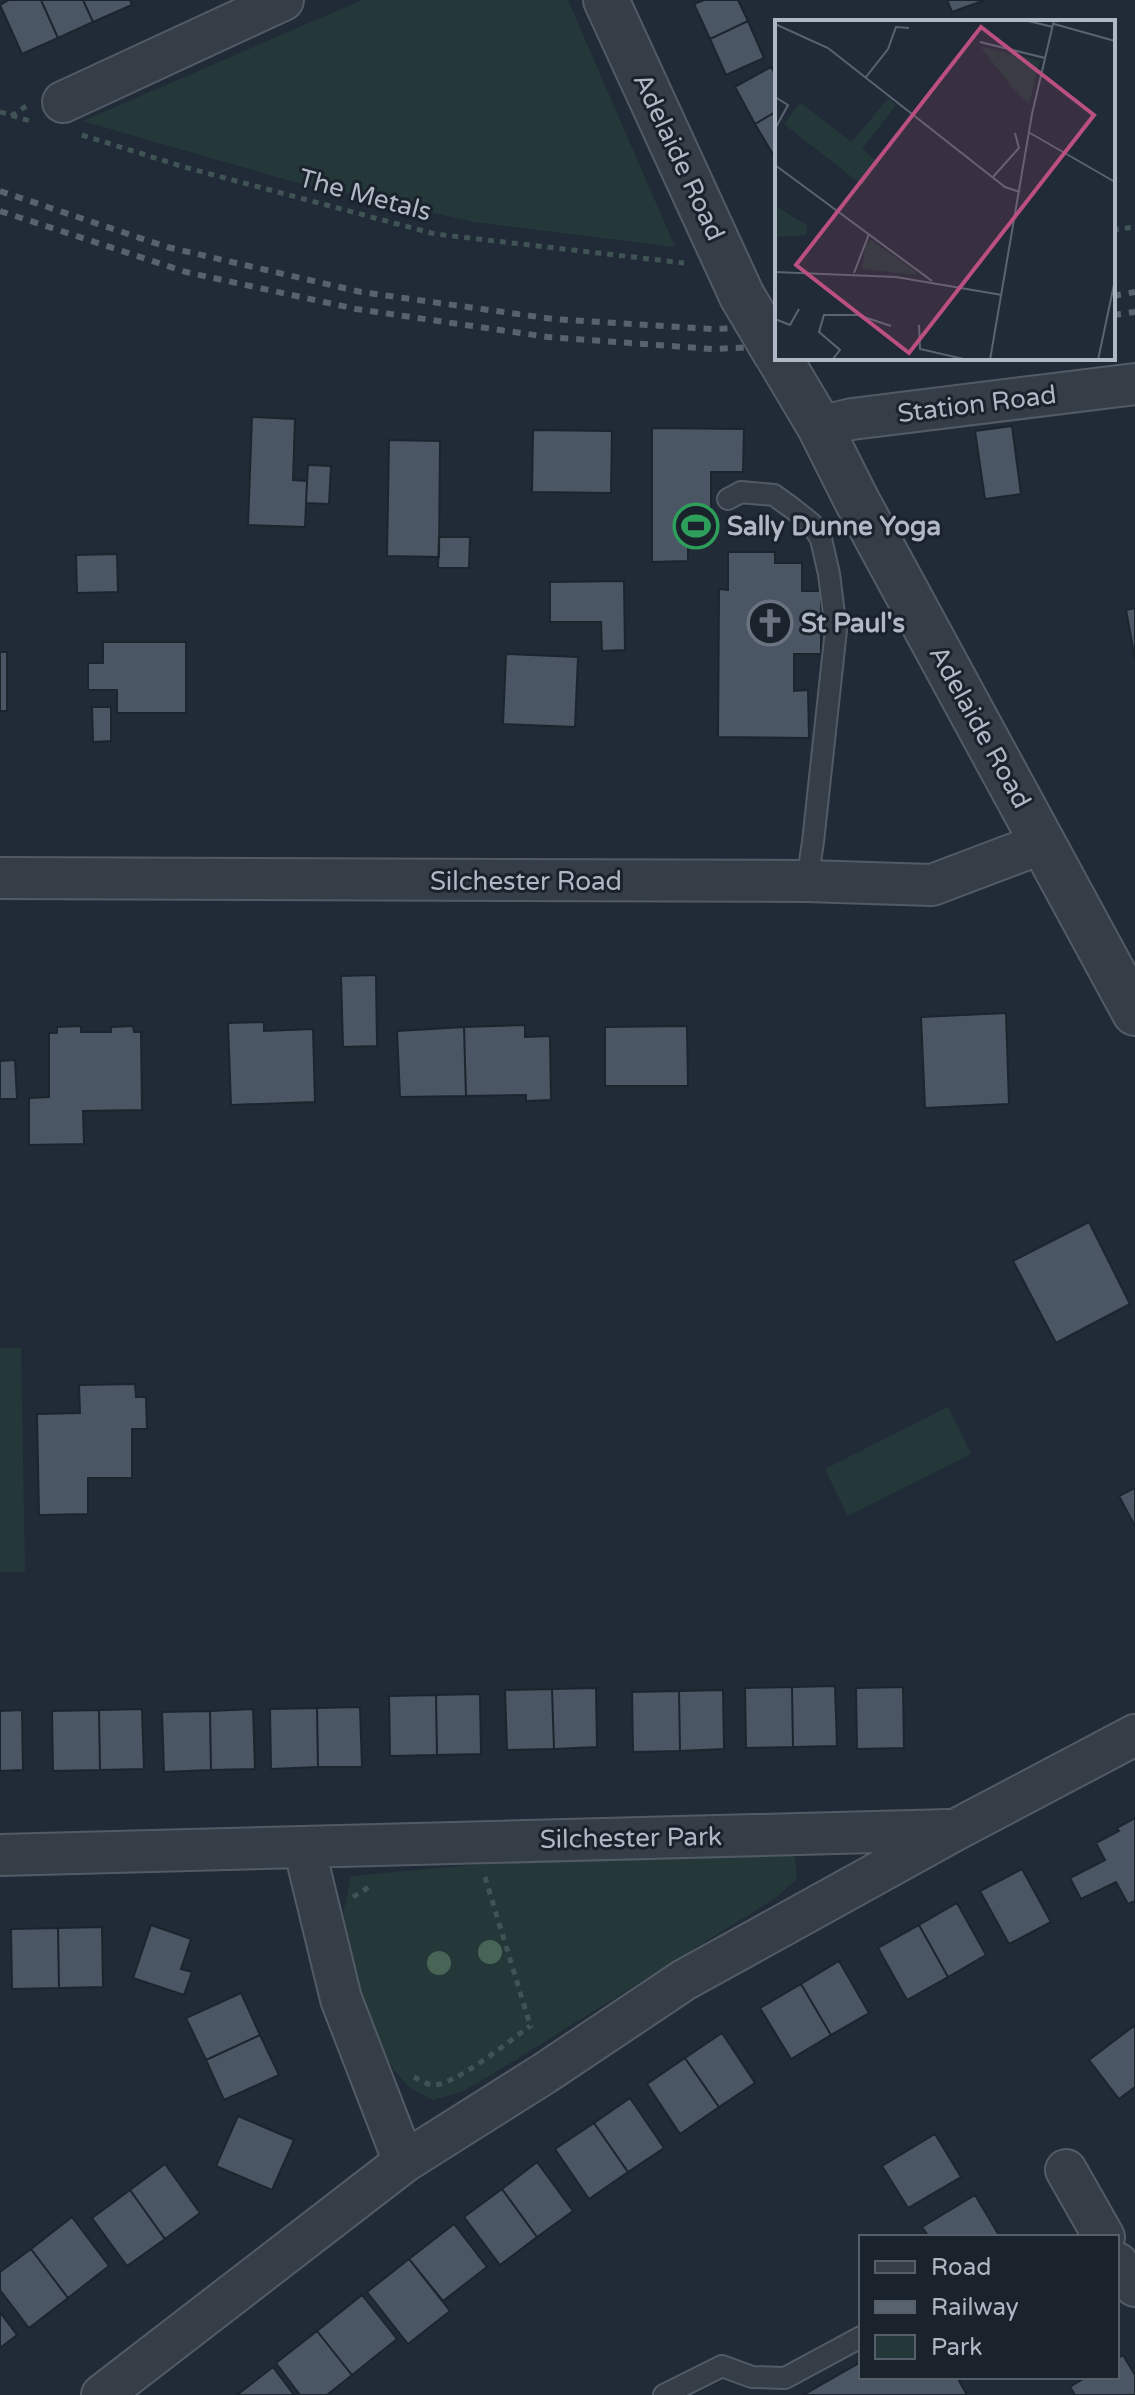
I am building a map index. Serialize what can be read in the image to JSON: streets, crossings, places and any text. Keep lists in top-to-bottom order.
{
  "streets": {
    "street": [
      "Adelaide Road",
      "Station Road",
      "Silchester Road",
      "Silchester Park"
    ],
    "path": ["The Metals"]
  },
  "crossings": [
    ["Adelaide Road", "The Metals"],
    ["Adelaide Road", "Station Road"],
    ["Adelaide Road", "Silchester Road"]
  ],
  "places": {
    "sports": ["Sally Dunne Yoga"],
    "church": ["St Paul's"]
  },
  "legend": ["Road", "Railway", "Park"]
}
